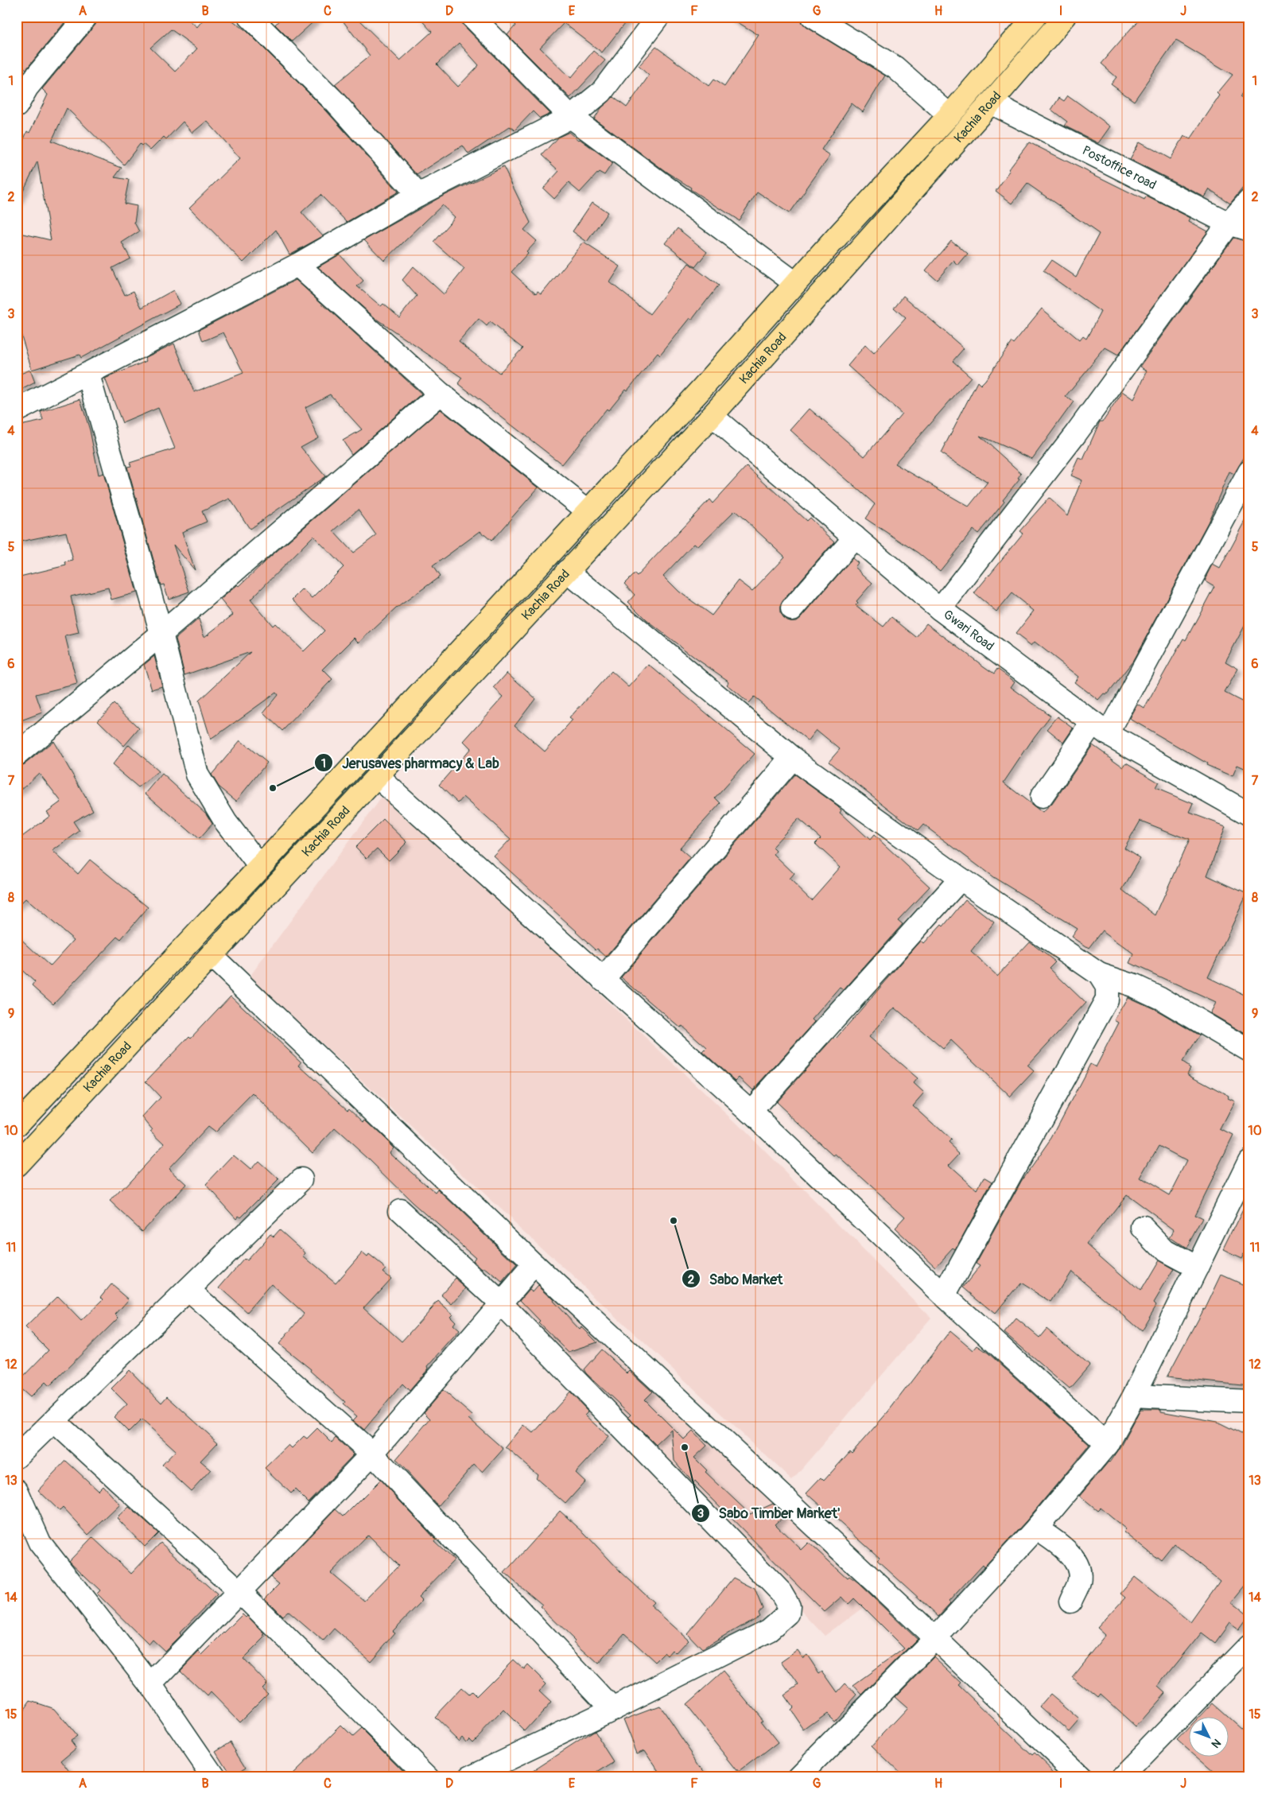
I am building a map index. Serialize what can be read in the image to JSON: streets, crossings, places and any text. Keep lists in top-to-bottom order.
{
  "streets": {
    "highway": ["Kachia Road"],
    "street": ["Postoffice road", "Gwari Road"]
  },
  "crossings": [
    ["Kachia Road", "Postoffice road"],
    ["Kachia Road", "Gwari Road"]
  ],
  "places": ["Jerusaves pharmacy & Lab", "Sabo Market", "Sabo Timber Market'"],
  "north": "bottom right",
  "grid": {
    "columns": [
      "A",
      "B",
      "C",
      "D",
      "E",
      "F",
      "G",
      "H",
      "I",
      "J"
    ],
    "rows": [
      "1",
      "2",
      "3",
      "4",
      "5",
      "6",
      "7",
      "8",
      "9",
      "10",
      "11",
      "12",
      "13",
      "14",
      "15"
    ]
  }
}
